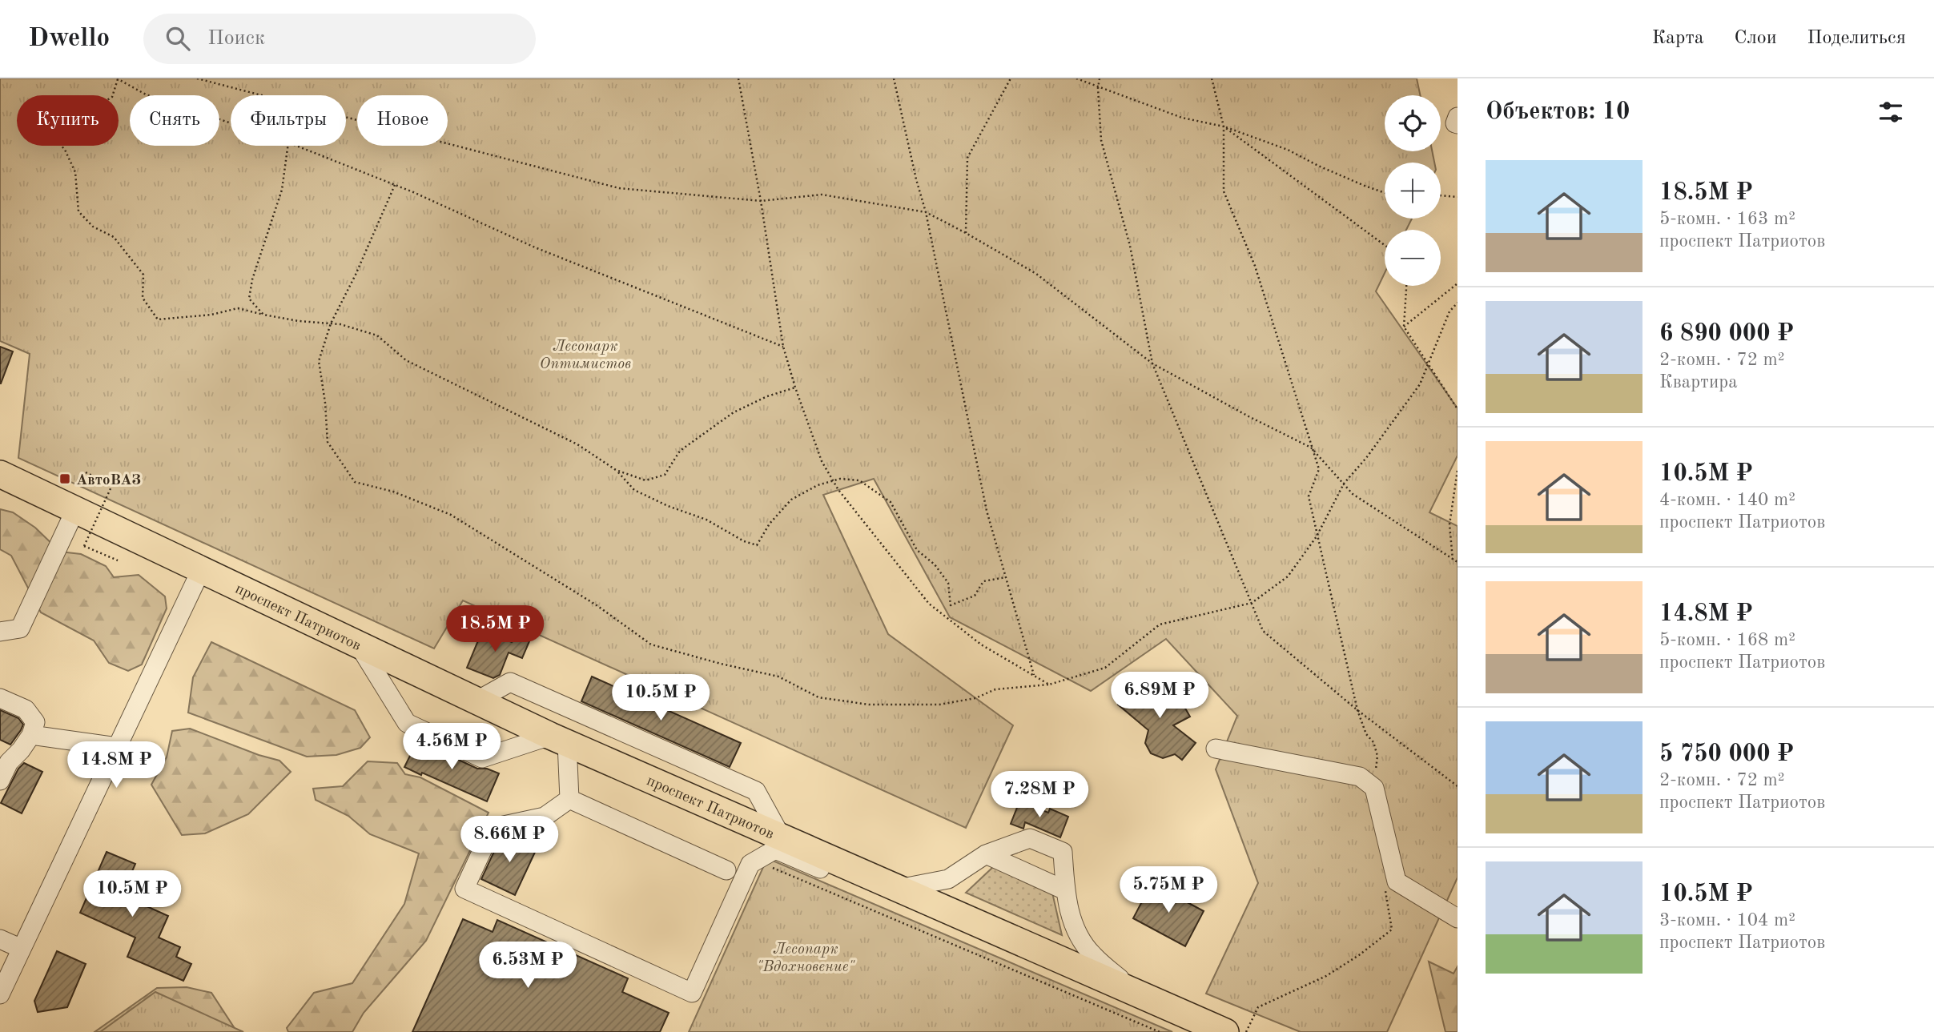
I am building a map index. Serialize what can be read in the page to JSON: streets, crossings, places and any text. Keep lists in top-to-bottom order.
{
  "streets": {
    "highway": ["проспект Патриотов"]
  },
  "parks": ["Лесопарк Оптимистов", "Лесопарк \"Вдохновение\""],
  "places": {
    "transit": ["АвтоВАЗ"]
  },
  "page": {
    "header": "Dwello",
    "search": "Поиск",
    "nav": ["Карта", "Слои", "Поделиться"],
    "heading": "Объектов: 10",
    "map_buttons": ["+", "−"],
    "chip": [
      "Купить",
      "Снять",
      "Фильтры",
      "Новое"
    ],
    "list": [
      {
        "name": "18.5M ₽",
        "note": "5-комн. · 163 m² · проспект Патриотов"
      },
      {
        "name": "6 890 000 ₽",
        "note": "2-комн. · 72 m² · Квартира"
      },
      {
        "name": "10.5M ₽",
        "note": "4-комн. · 140 m² · проспект Патриотов"
      },
      {
        "name": "14.8M ₽",
        "note": "5-комн. · 168 m² · проспект Патриотов"
      },
      {
        "name": "5 750 000 ₽",
        "note": "2-комн. · 72 m² · проспект Патриотов"
      },
      {
        "name": "10.5M ₽",
        "note": "3-комн. · 104 m² · проспект Патриотов"
      }
    ],
    "price": [
      "18.5M ₽",
      "6.89M ₽",
      "10.5M ₽",
      "4.56M ₽",
      "14.8M ₽",
      "7.28M ₽",
      "8.66M ₽",
      "5.75M ₽",
      "10.5M ₽",
      "6.53M ₽"
    ]
  }
}
